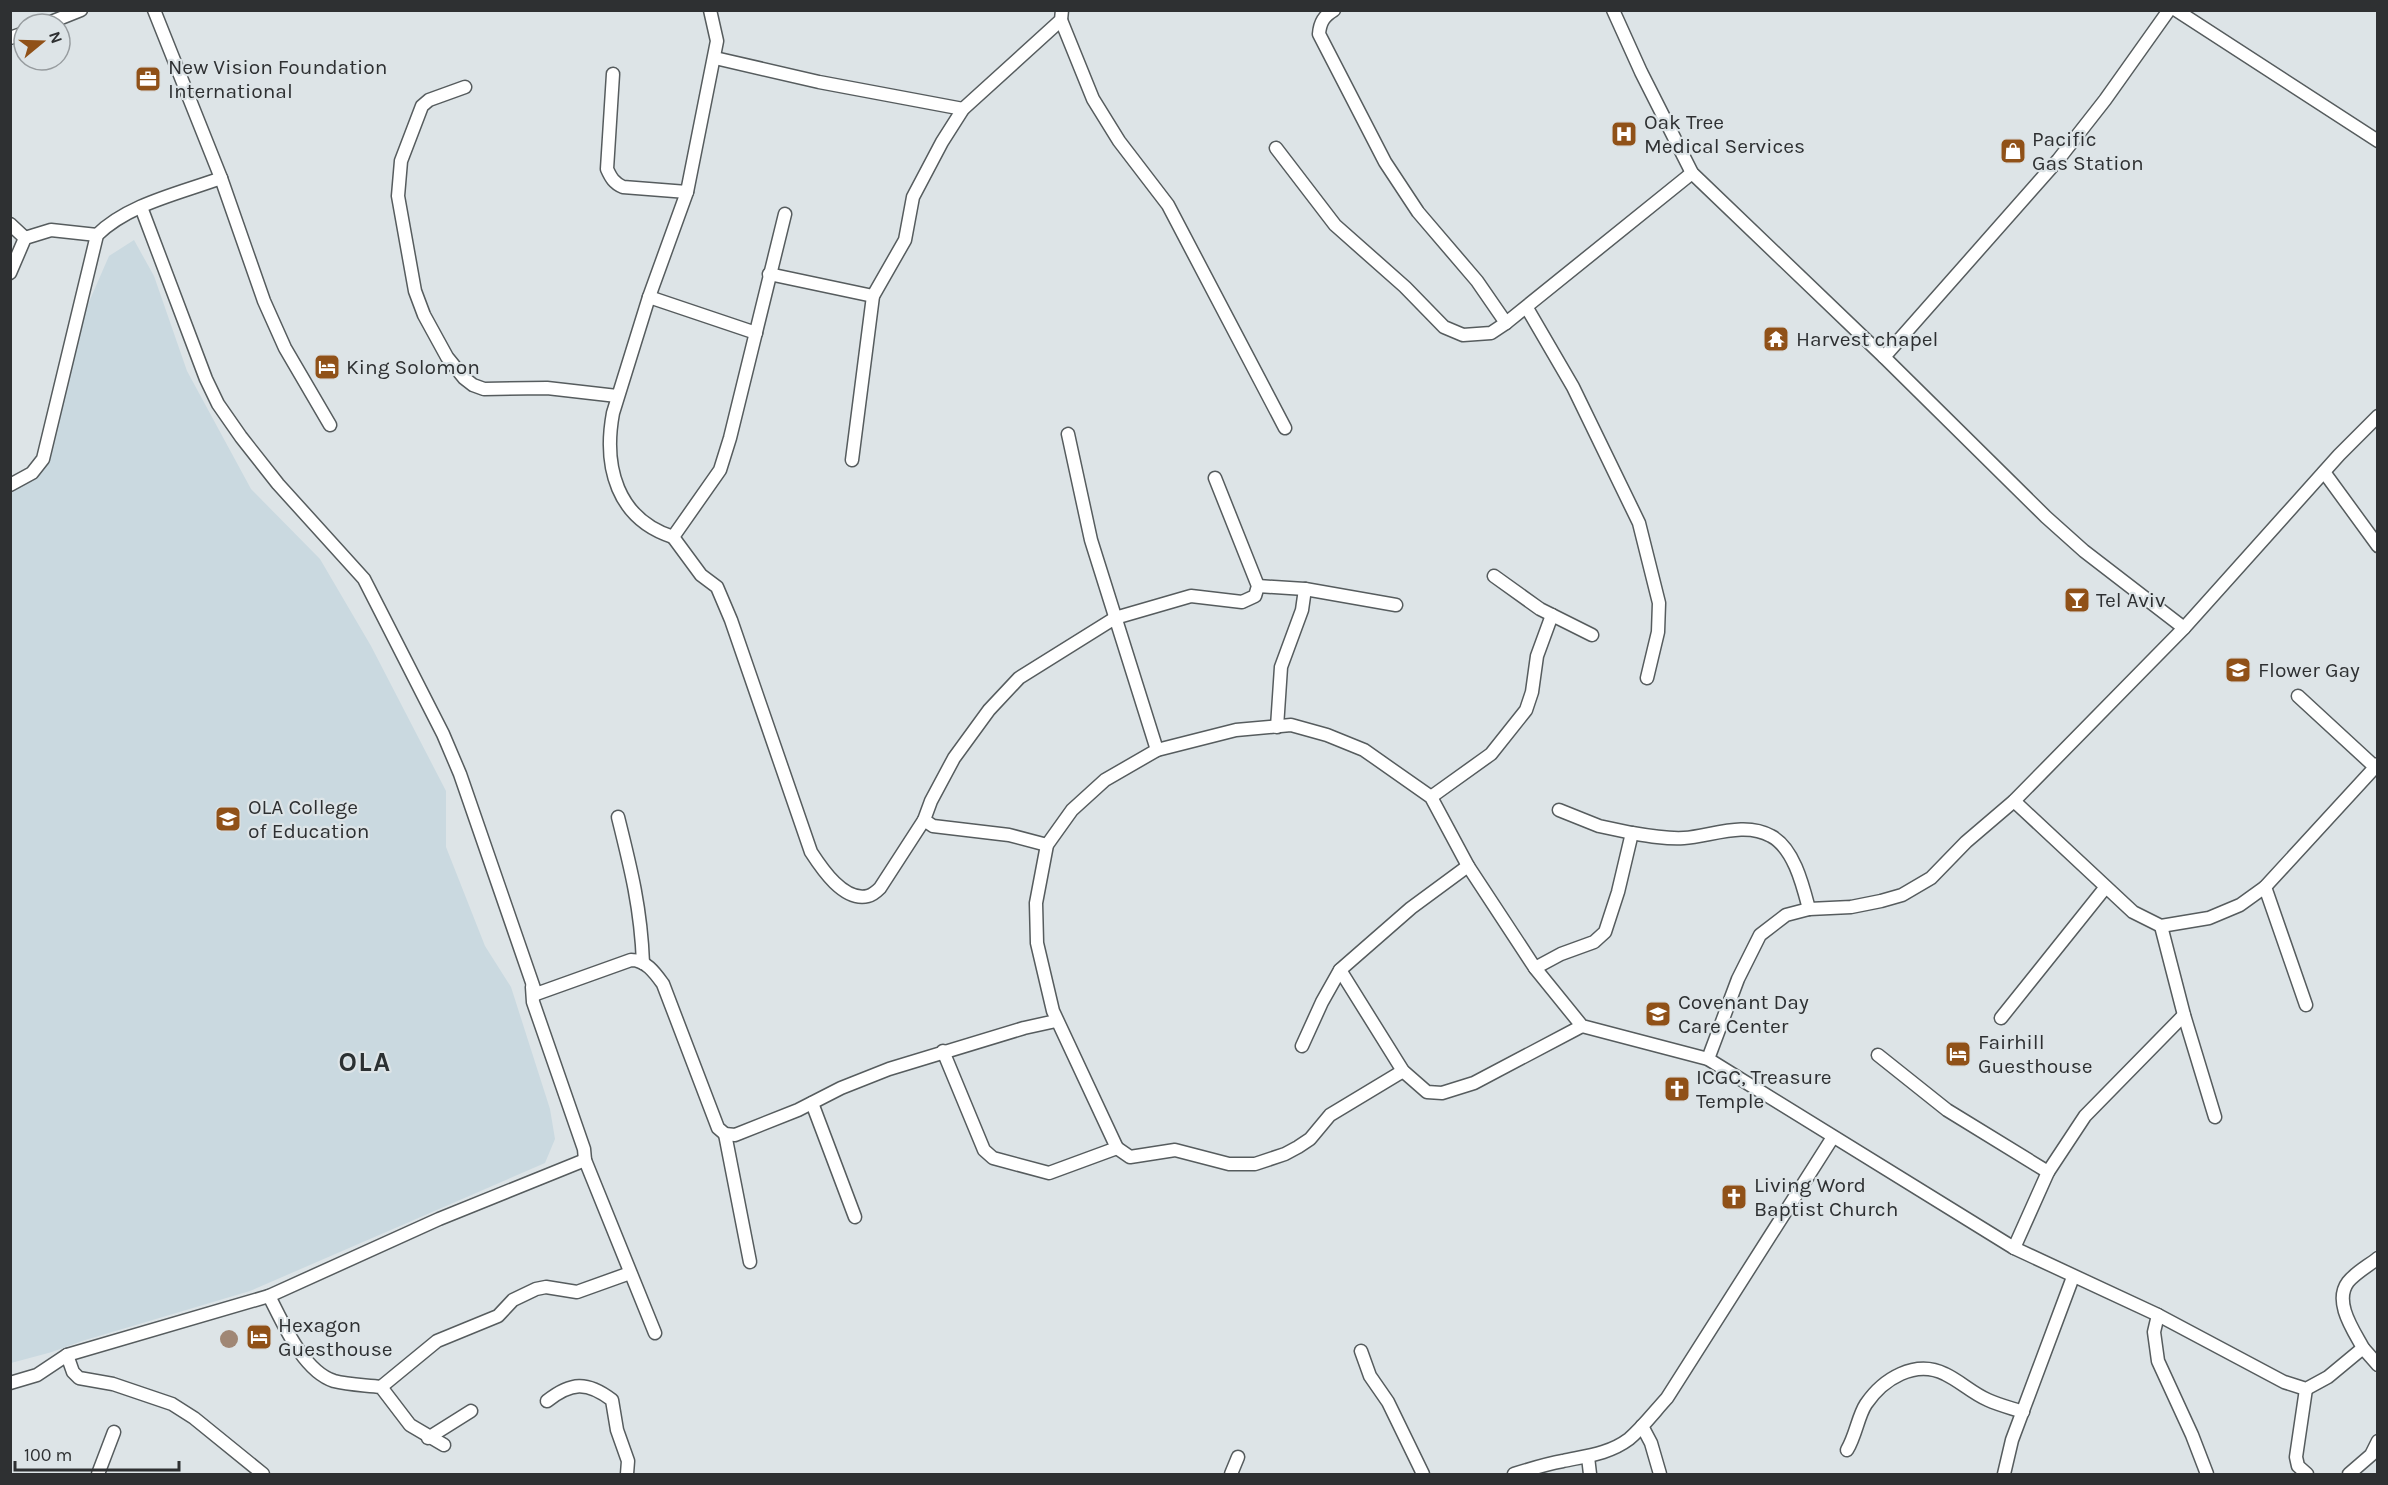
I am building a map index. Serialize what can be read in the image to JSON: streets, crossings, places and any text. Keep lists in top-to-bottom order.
{
  "districts": ["OLA"],
  "places": {
    "office": ["New Vision Foundation International"],
    "hospital": ["Oak Tree Medical Services"],
    "shop": ["Pacific Gas Station"],
    "temple": ["Harvest chapel"],
    "hotel": ["King Solomon", "Fairhill Guesthouse", "Hexagon Guesthouse"],
    "bar": ["Tel Aviv"],
    "school or university": ["Flower Gay", "OLA College of Education", "Covenant Day Care Center"],
    "church": ["ICGC, Treasure Temple", "Living Word Baptist Church"]
  },
  "scale_bar": "100 m",
  "north": "right"
}
